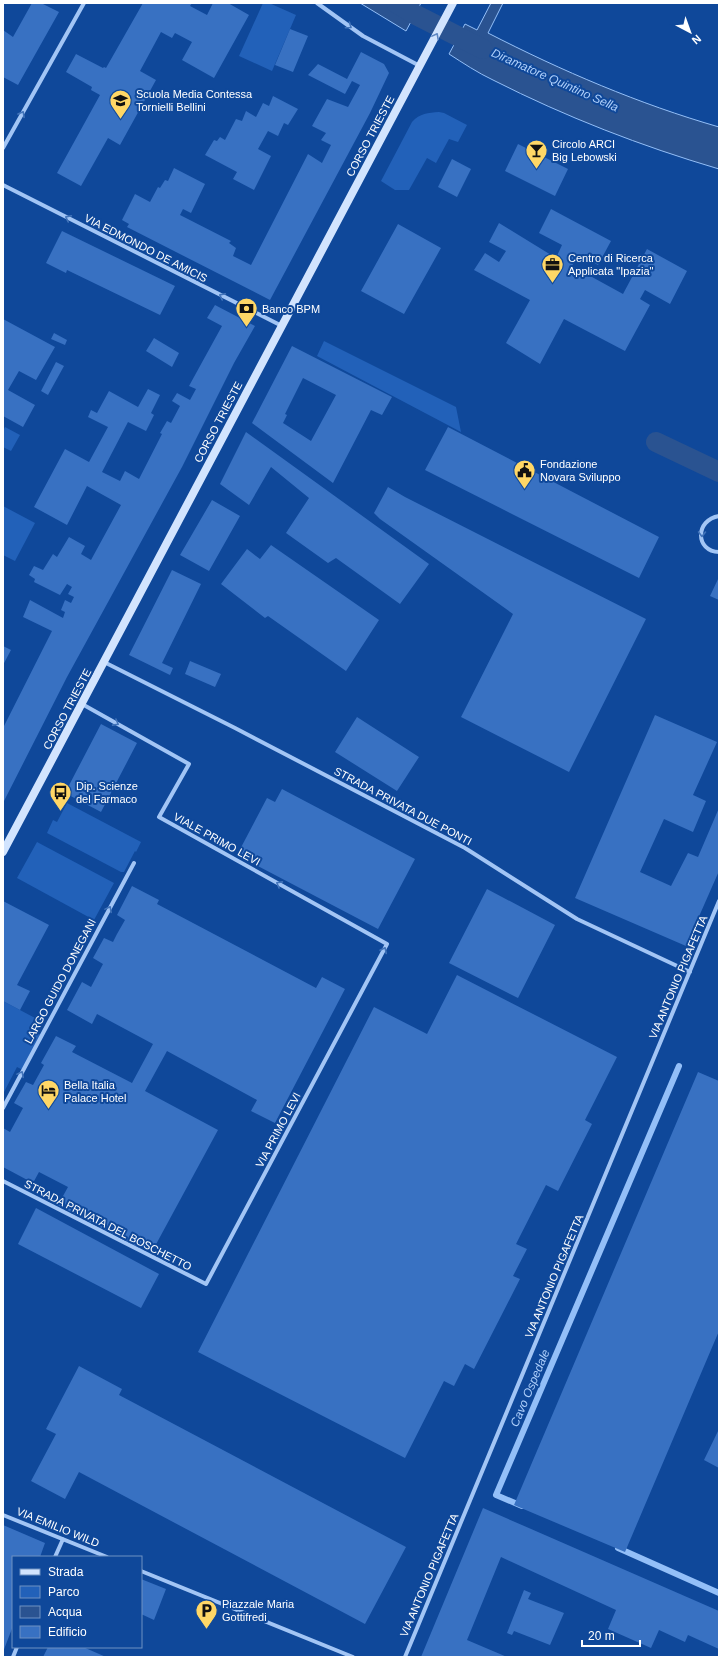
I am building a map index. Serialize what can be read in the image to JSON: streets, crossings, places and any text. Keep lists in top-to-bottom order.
{
  "streets": {
    "main road": ["CORSO TRIESTE"],
    "street": [
      "VIA EDMONDO DE AMICIS",
      "STRADA PRIVATA DUE PONTI",
      "VIALE PRIMO LEVI",
      "VIA ANTONIO PIGAFETTA",
      "LARGO GUIDO DONEGANI",
      "VIA PRIMO LEVI",
      "STRADA PRIVATA DEL BOSCHETTO",
      "VIA EMILIO WILD"
    ]
  },
  "crossings": [
    ["CORSO TRIESTE", "VIA EDMONDO DE AMICIS"],
    ["CORSO TRIESTE", "STRADA PRIVATA DUE PONTI"],
    ["CORSO TRIESTE", "VIALE PRIMO LEVI"],
    ["STRADA PRIVATA DUE PONTI", "VIA ANTONIO PIGAFETTA"],
    ["VIALE PRIMO LEVI", "VIA PRIMO LEVI"],
    ["VIA PRIMO LEVI", "STRADA PRIVATA DEL BOSCHETTO"]
  ],
  "one_way": ["VIA EDMONDO DE AMICIS", "LARGO GUIDO DONEGANI"],
  "water": ["Diramatore Quintino Sella", "Cavo Ospedale"],
  "places": {
    "school or university": ["Scuola Media Contessa Tornielli Bellini"],
    "bar": ["Circolo ARCI Big Lebowski"],
    "office": ["Centro di Ricerca Applicata \"Ipazia\""],
    "bank": ["Banco BPM"],
    "public building": ["Fondazione Novara Sviluppo"],
    "bus stop": ["Dip. Scienze del Farmaco"],
    "hotel": ["Bella Italia Palace Hotel"],
    "parking": ["Piazzale Maria Gottifredi"]
  },
  "legend": [
    "Strada",
    "Parco",
    "Acqua",
    "Edificio"
  ],
  "scale_bar": "20 m",
  "north": "bottom right"
}
